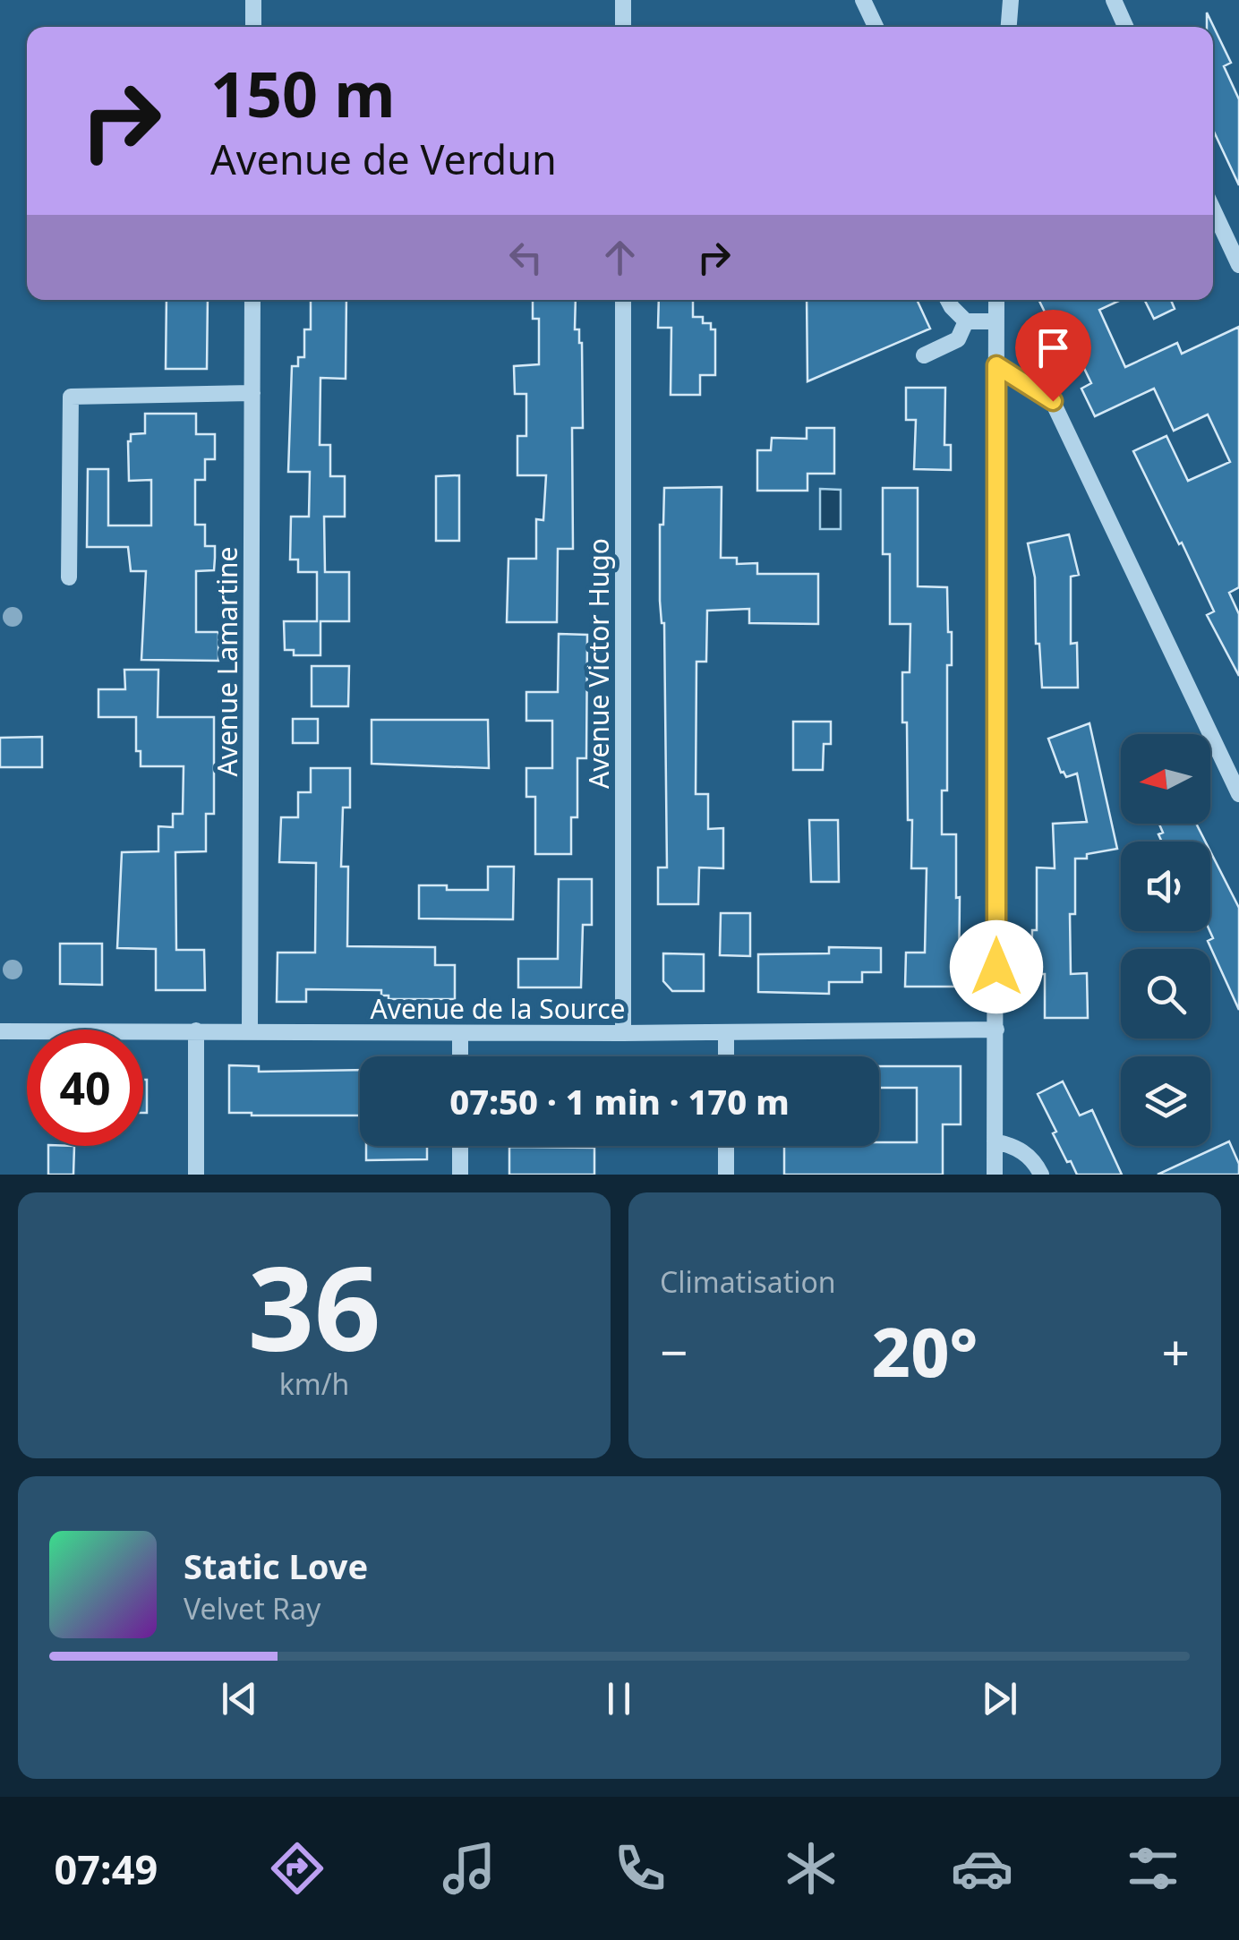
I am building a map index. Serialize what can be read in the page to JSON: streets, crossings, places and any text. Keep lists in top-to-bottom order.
{
  "streets": {
    "street": ["Avenue Lamartine", "Avenue Victor Hugo", "Avenue de la Source"]
  },
  "crossings": [
    ["Avenue Lamartine", "Avenue de la Source"],
    ["Avenue Victor Hugo", "Avenue de la Source"]
  ],
  "north": "left",
  "page": {
    "turn": ["150 m", "Avenue de Verdun"],
    "limit": "40",
    "trip": "07:50 · 1 min · 170 m",
    "tile": [
      ["36", "km/h"],
      "Climatisation"
    ],
    "heat": ["−", "20°", "+"],
    "song": ["Static Love", "Velvet Ray"],
    "tabs": "07:49"
  }
}
